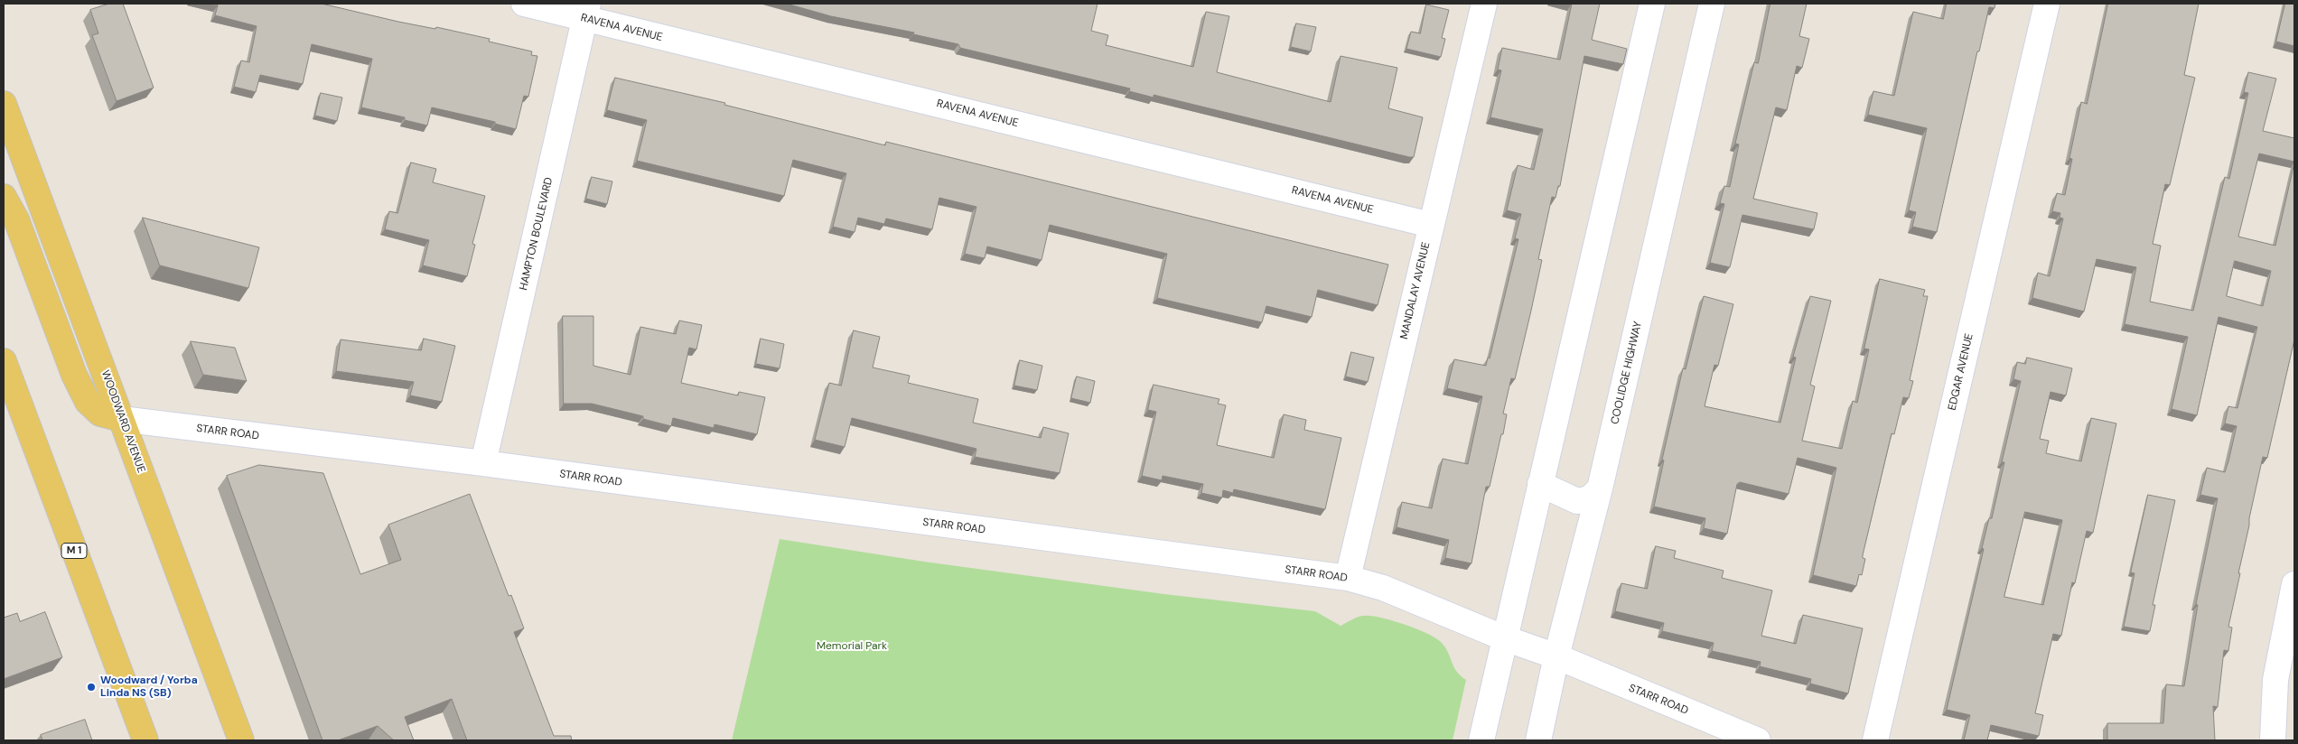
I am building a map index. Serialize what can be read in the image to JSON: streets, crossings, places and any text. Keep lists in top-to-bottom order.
{
  "streets": {
    "main road": ["WOODWARD AVENUE", "M 1"],
    "street": [
      "RAVENA AVENUE",
      "HAMPTON BOULEVARD",
      "MANDALAY AVENUE",
      "EDGAR AVENUE",
      "COOLIDGE HIGHWAY",
      "STARR ROAD"
    ]
  },
  "crossings": [
    ["RAVENA AVENUE", "HAMPTON BOULEVARD"],
    ["RAVENA AVENUE", "MANDALAY AVENUE"],
    ["HAMPTON BOULEVARD", "STARR ROAD"],
    ["MANDALAY AVENUE", "STARR ROAD"],
    ["COOLIDGE HIGHWAY", "STARR ROAD"],
    ["WOODWARD AVENUE", "STARR ROAD"]
  ],
  "parks": ["Memorial Park"],
  "places": ["Woodward / Yorba Linda NS (SB)"]
}
